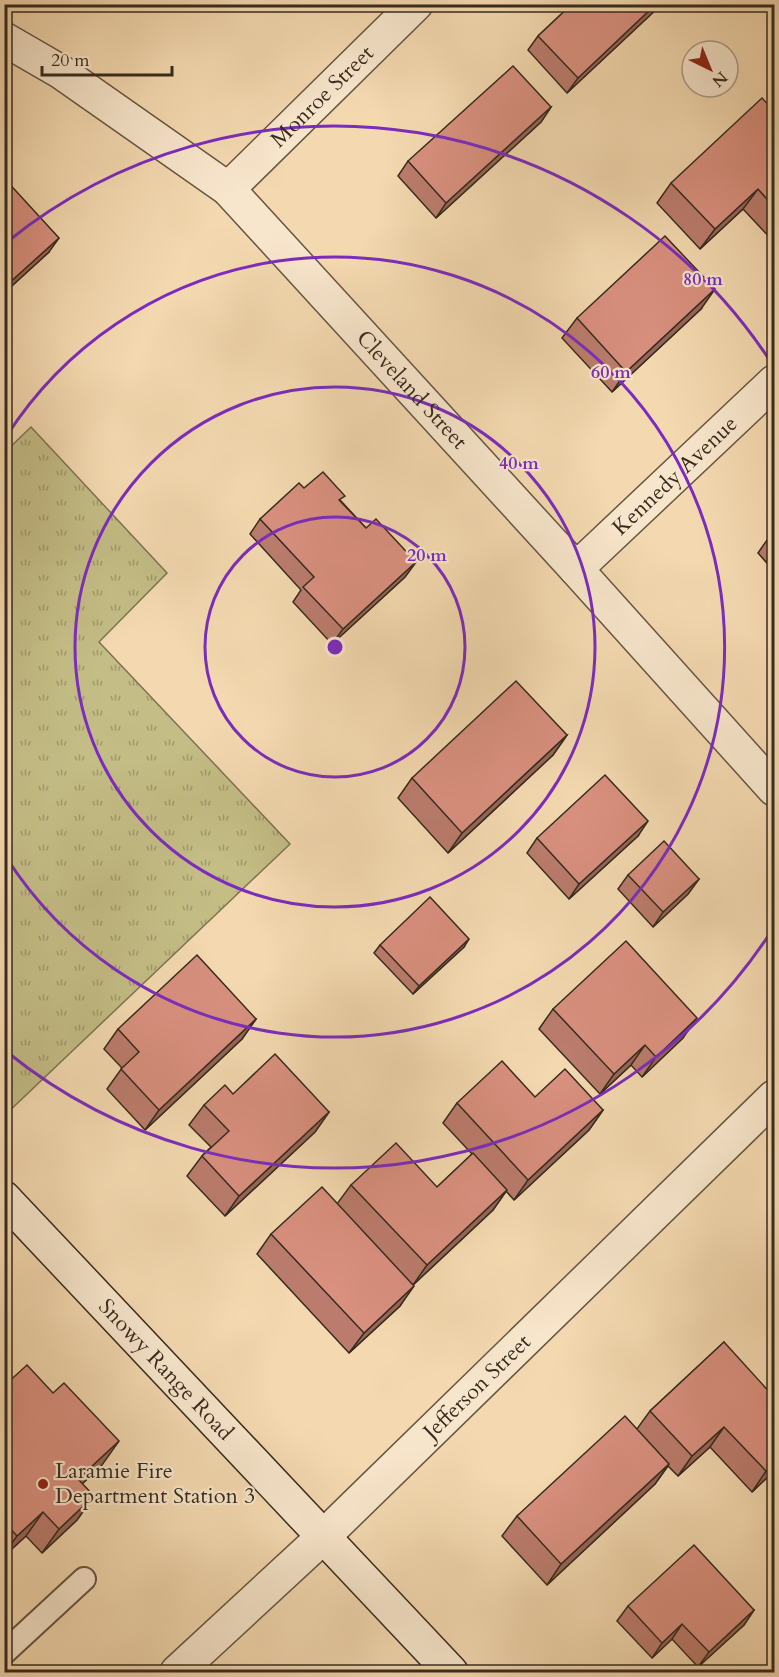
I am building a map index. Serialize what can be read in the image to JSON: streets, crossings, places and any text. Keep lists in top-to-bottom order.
{
  "streets": {
    "street": [
      "Monroe Street",
      "Cleveland Street",
      "Kennedy Avenue",
      "Snowy Range Road",
      "Jefferson Street"
    ]
  },
  "crossings": [
    ["Monroe Street", "Cleveland Street"],
    ["Cleveland Street", "Kennedy Avenue"],
    ["Snowy Range Road", "Jefferson Street"]
  ],
  "places": ["Laramie Fire Department Station 3"],
  "scale_bar": "20 m",
  "north": "bottom right",
  "rings": [
    "80 m",
    "60 m",
    "40 m",
    "20 m"
  ]
}
